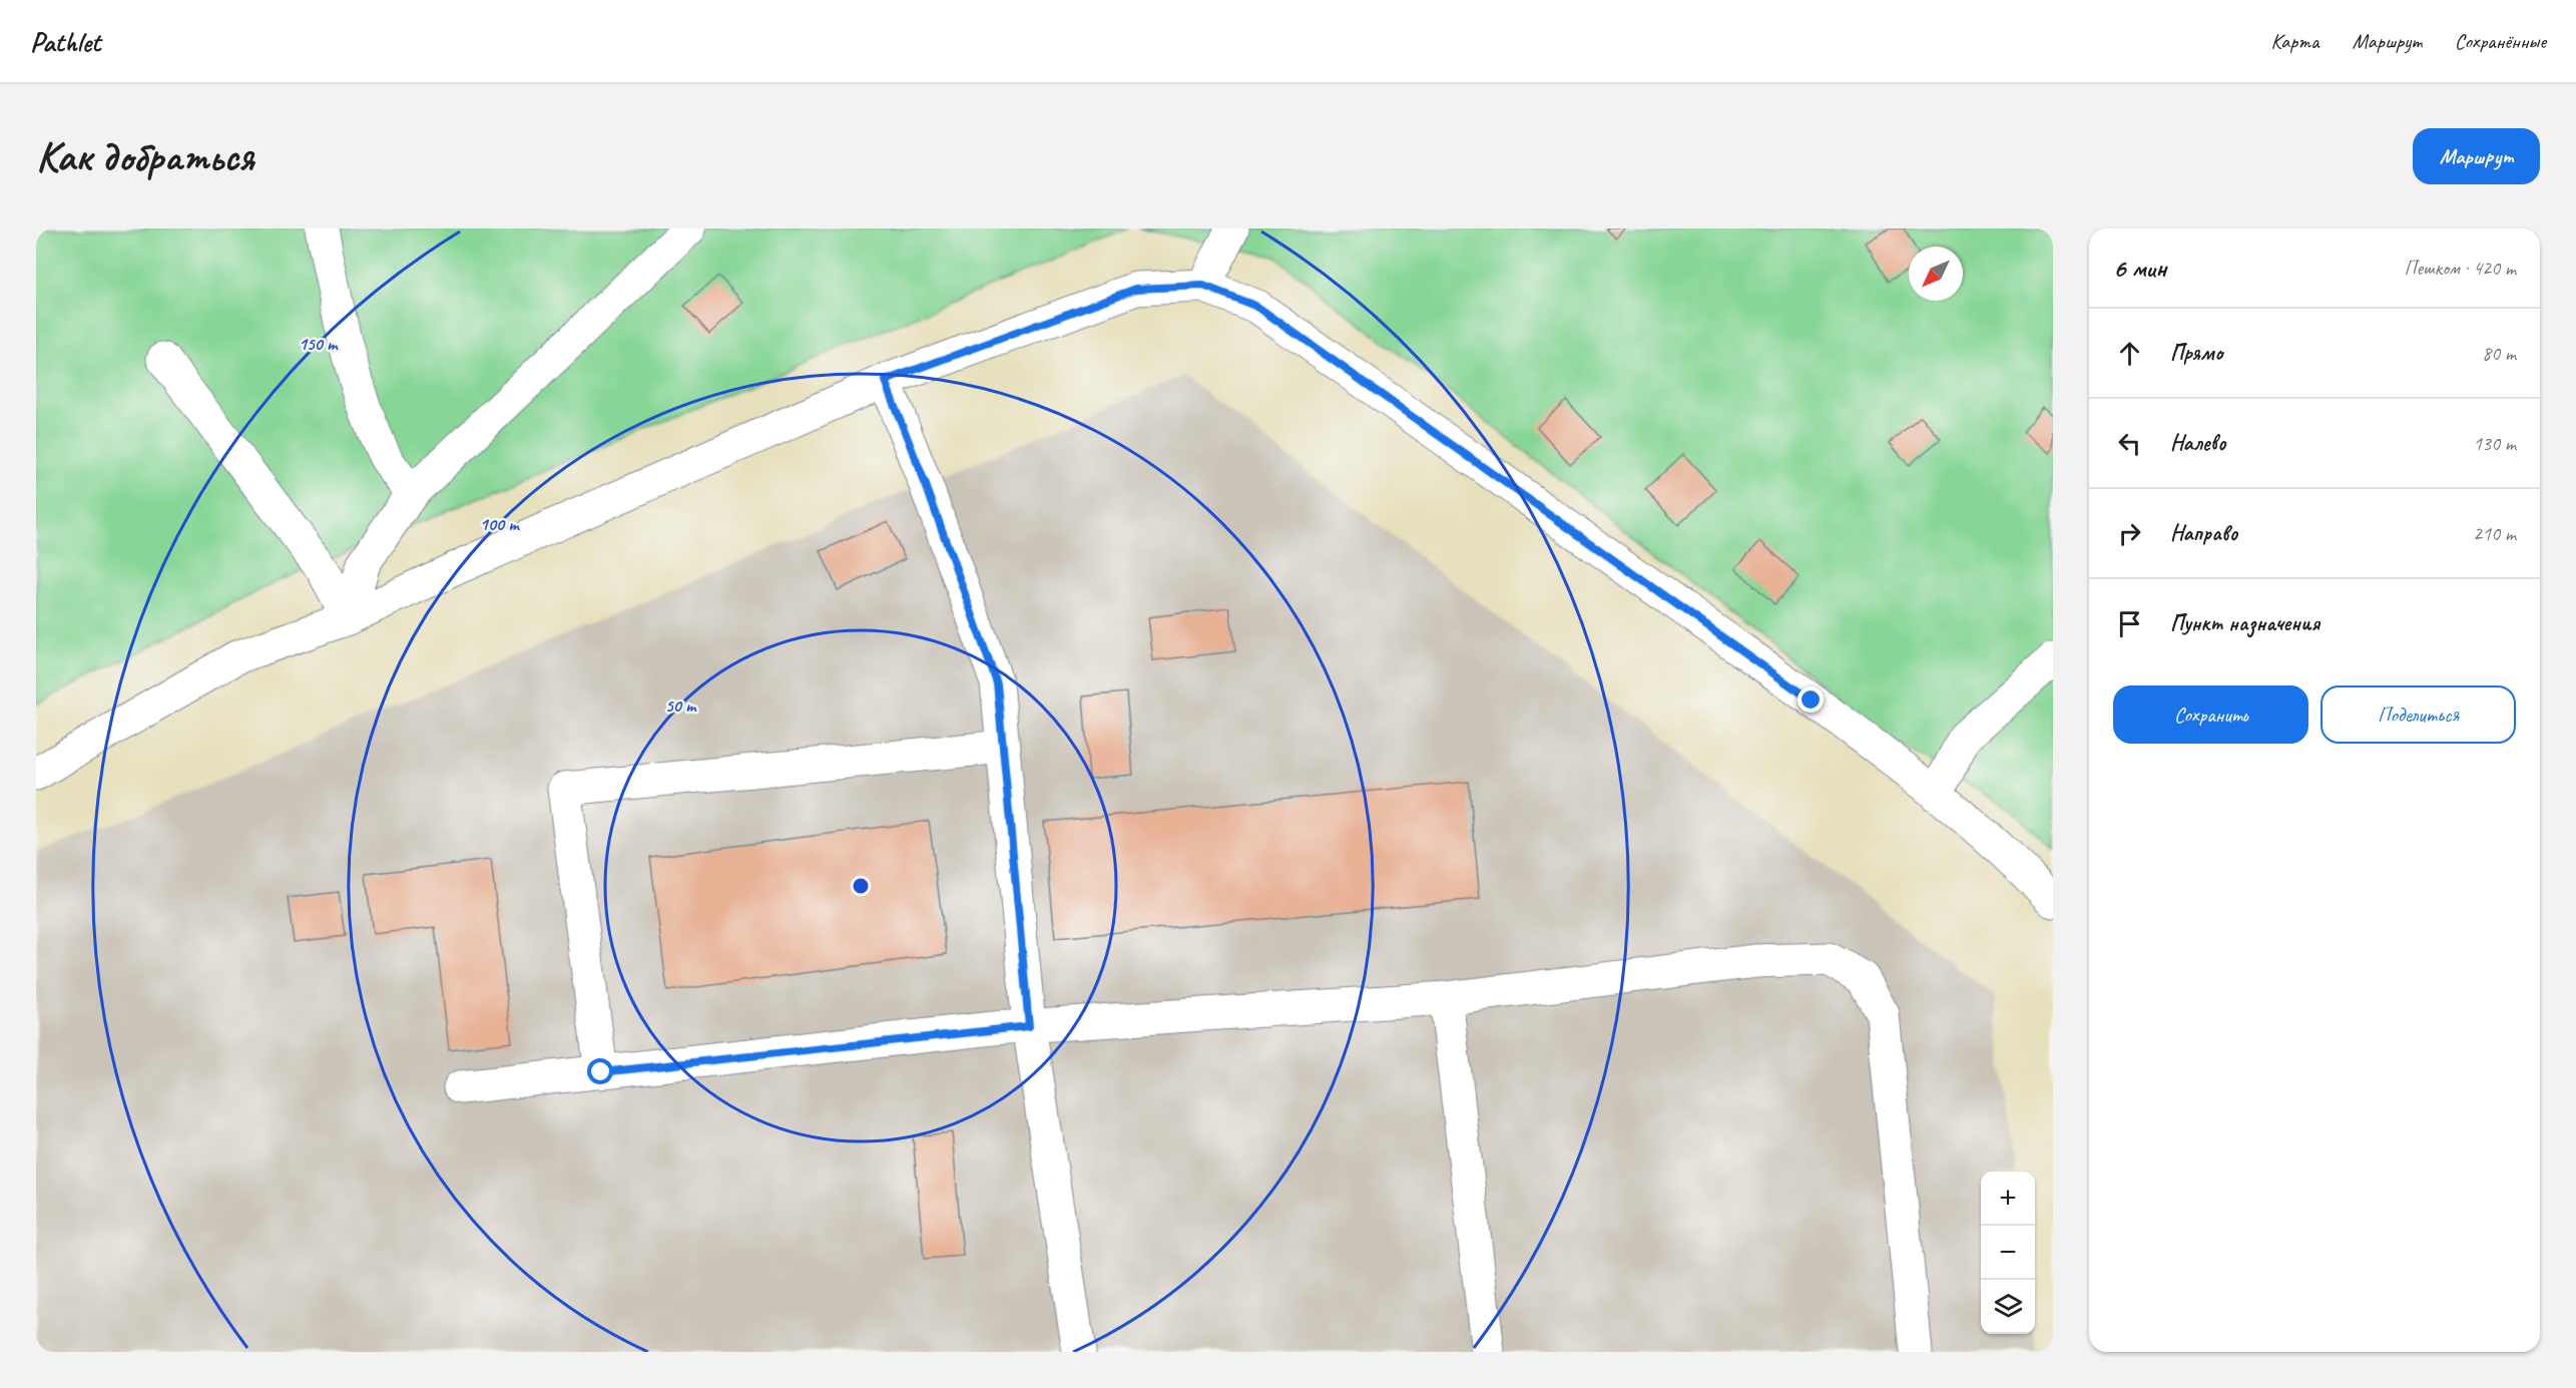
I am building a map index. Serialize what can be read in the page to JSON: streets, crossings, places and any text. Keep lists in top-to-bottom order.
{
  "north": "bottom left",
  "page": {
    "header": "Pathlet",
    "nav": ["Карта", "Маршрут", "Сохранённые"],
    "buttons": [
      "Маршрут",
      ["Сохранить", "Поделиться"]
    ],
    "title": "Как добраться",
    "heading": ["6 мин", "Пешком · 420 m"],
    "list": [
      ["Прямо", "80 m"],
      ["Налево", "130 m"],
      ["Направо", "210 m"],
      "Пункт назначения"
    ],
    "map_buttons": ["+", "−"]
  },
  "rings": ["150 m", "100 m", "50 m"]
}
